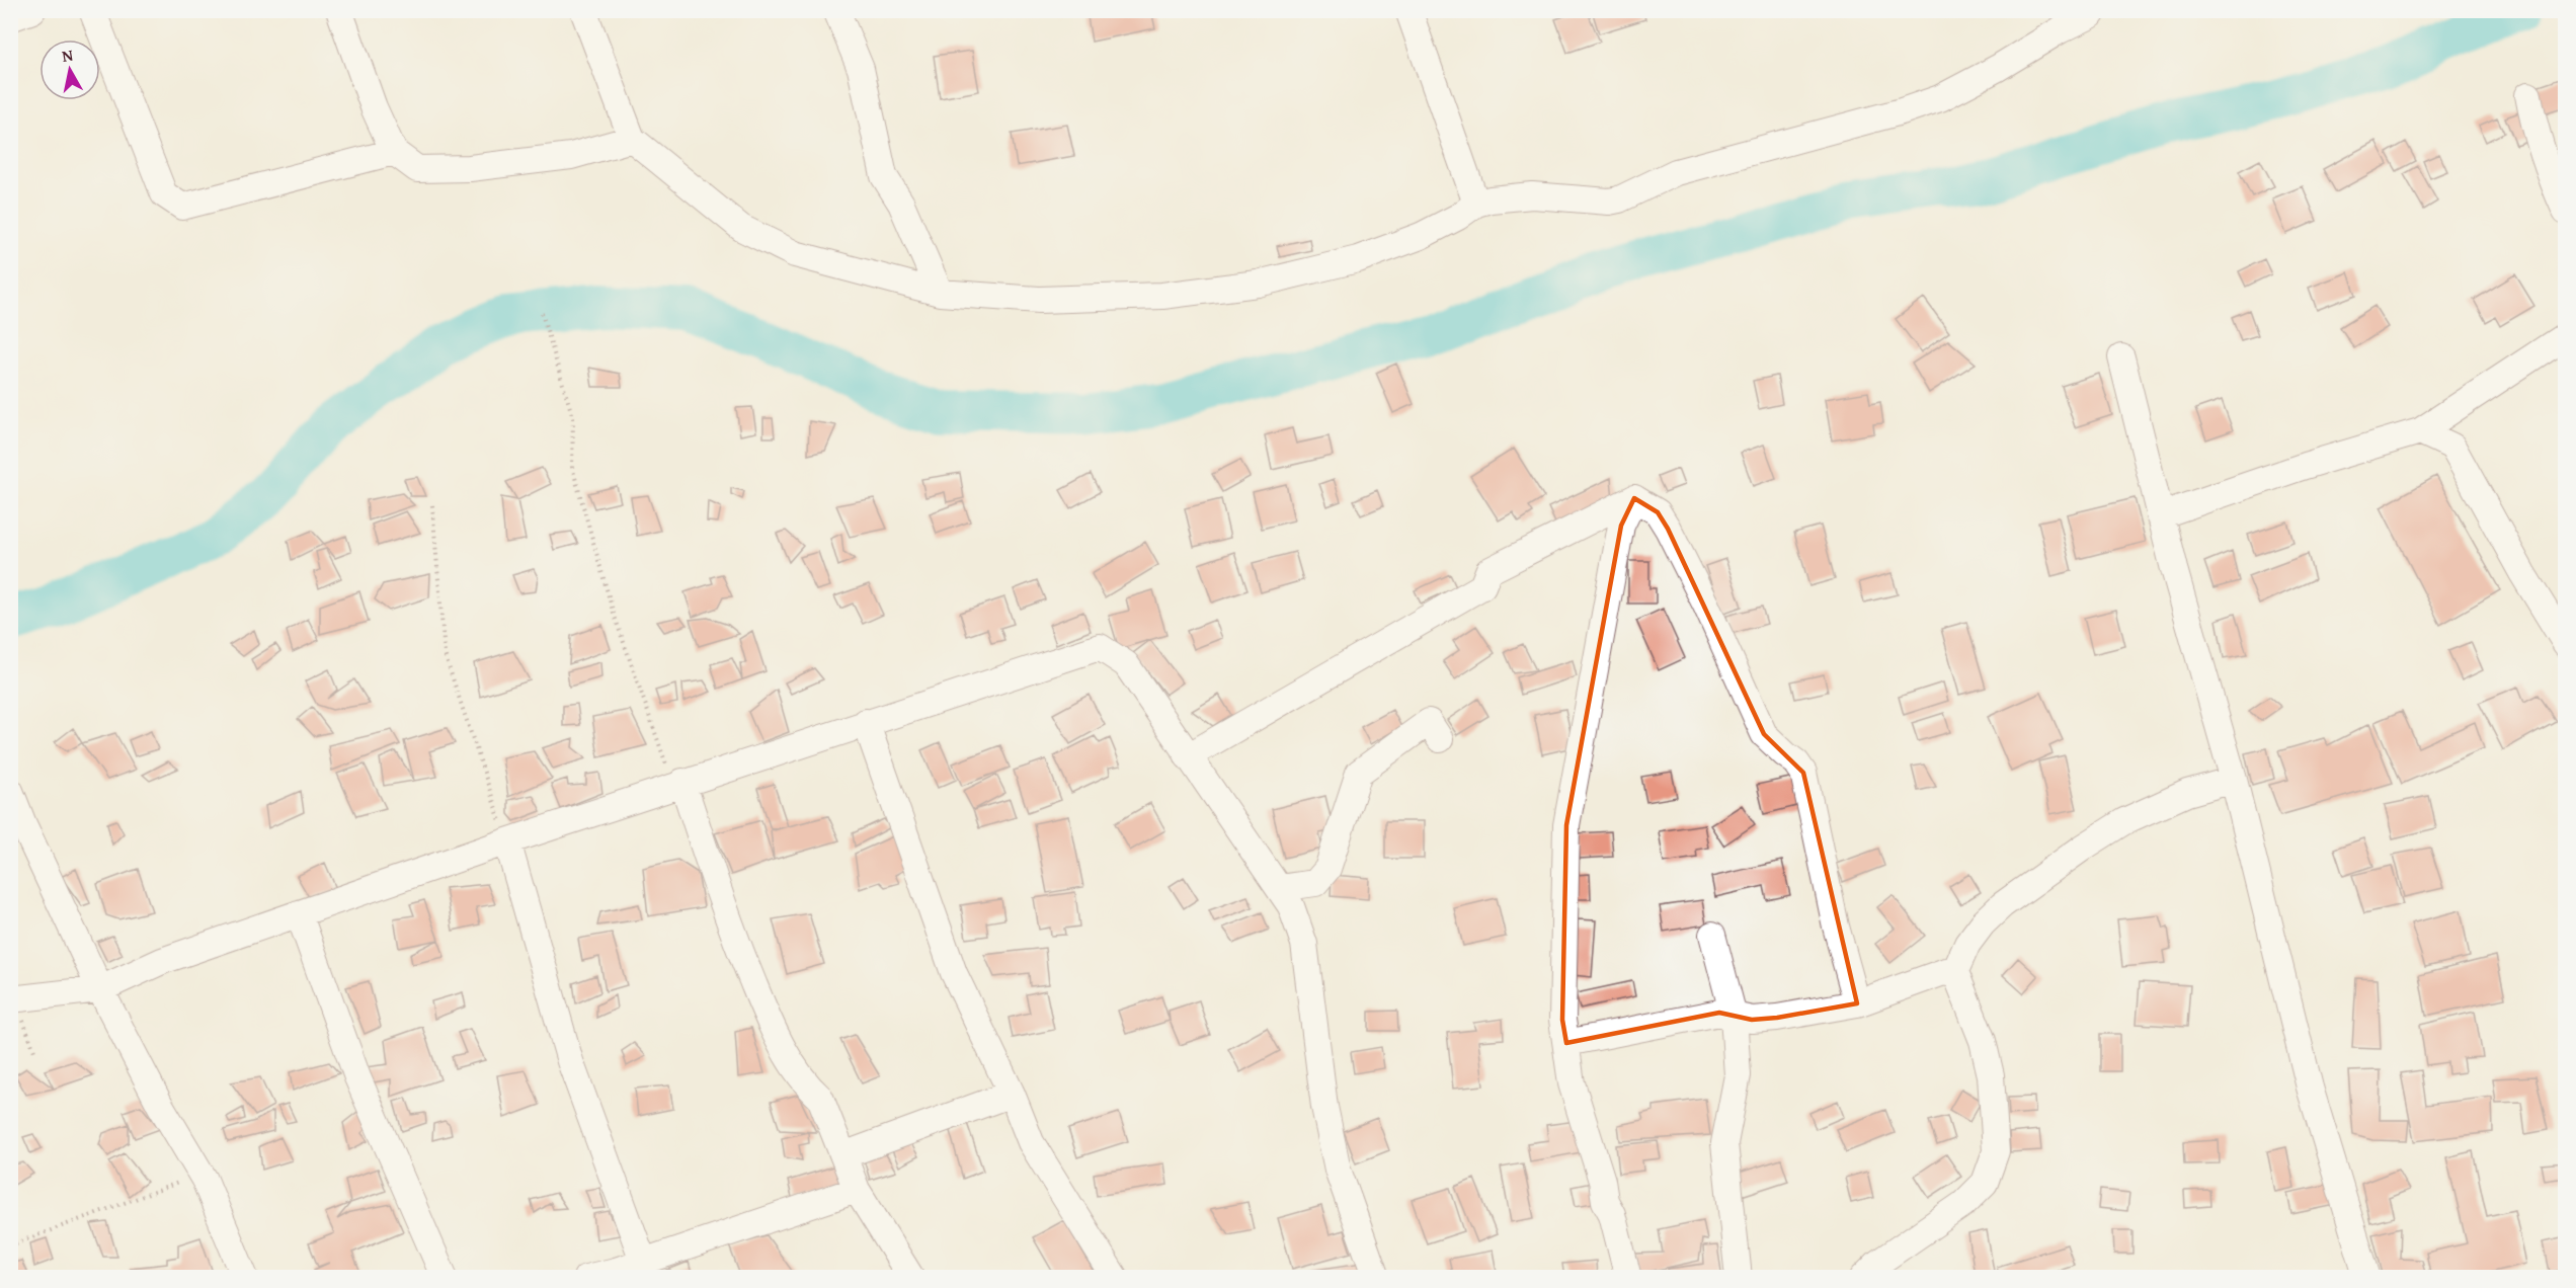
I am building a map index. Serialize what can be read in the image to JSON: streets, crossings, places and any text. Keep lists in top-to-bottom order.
{
  "north": "top"
}
